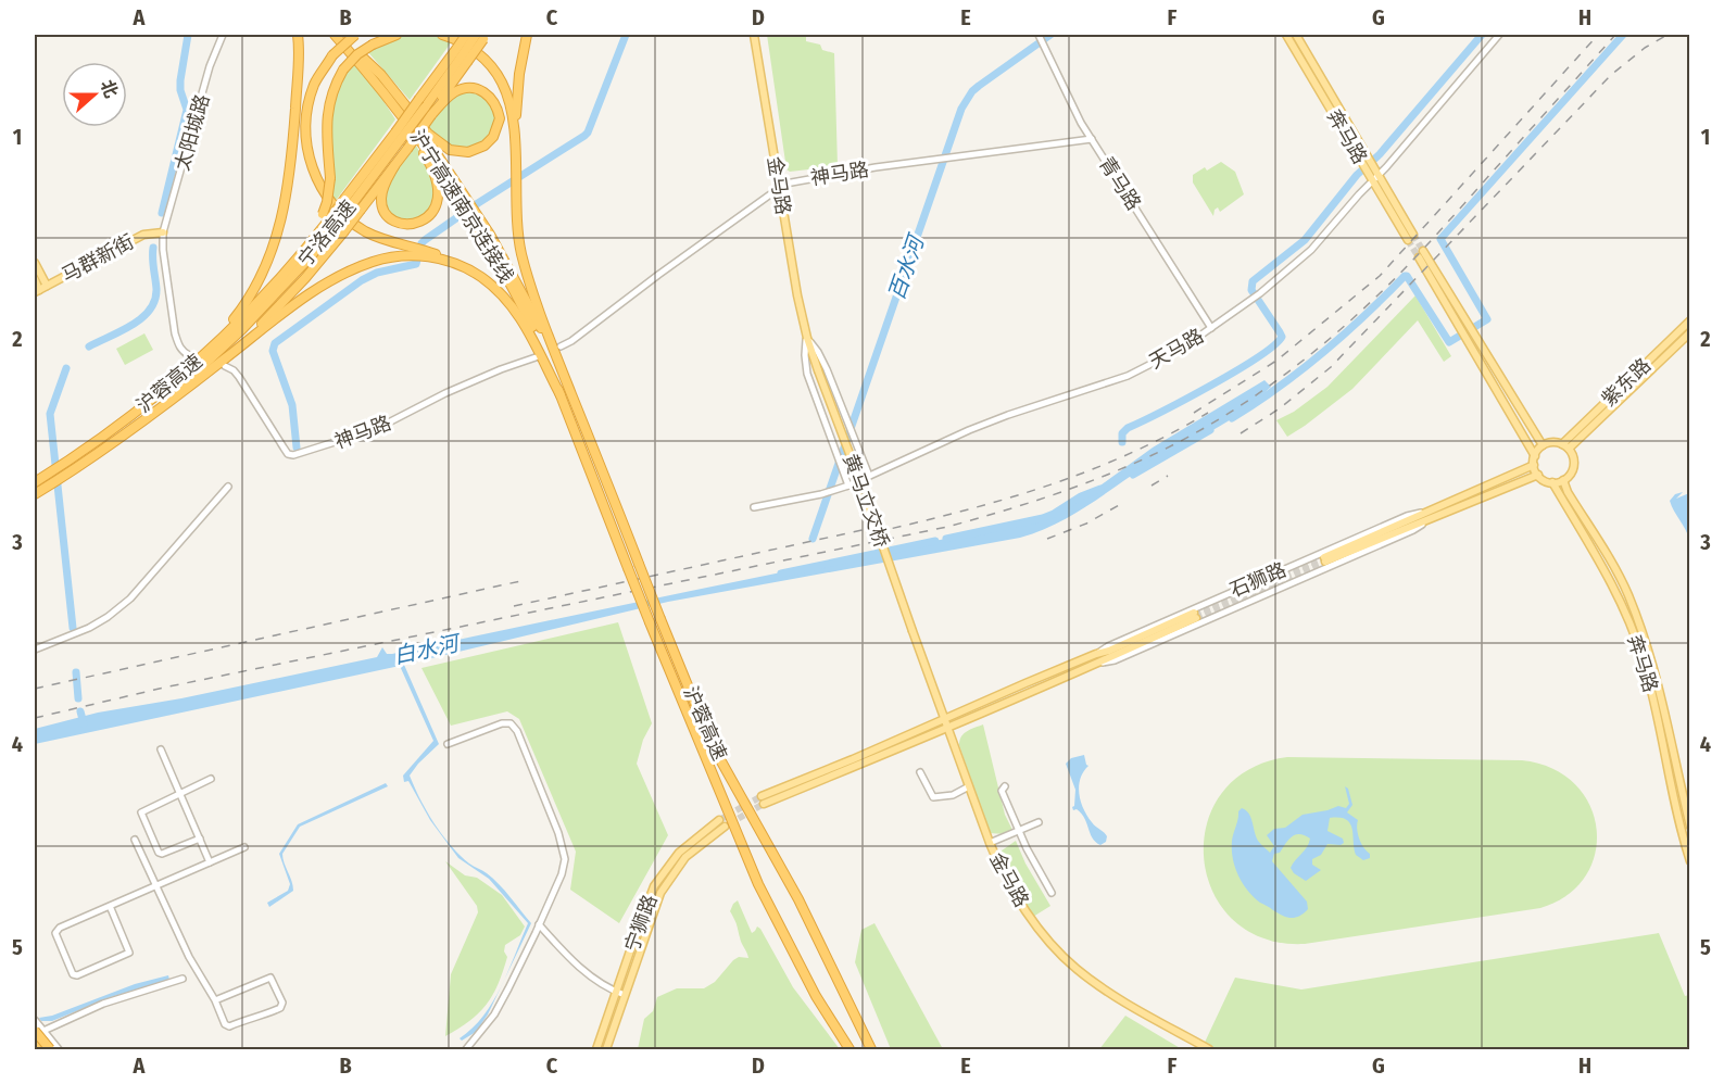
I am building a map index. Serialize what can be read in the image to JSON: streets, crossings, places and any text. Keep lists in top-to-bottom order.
{
  "streets": {
    "highway": ["沪宁高速南京连接线", "宁洛高速", "沪蓉高速"],
    "main road": [
      "奔马路",
      "金马路",
      "马群新街",
      "紫东路",
      "黄马立交桥",
      "石狮路",
      "宁狮路"
    ],
    "street": [
      "太阳城路",
      "神马路",
      "青马路",
      "天马路"
    ]
  },
  "crossings": [
    ["太阳城路", "马群新街"],
    ["奔马路", "天马路"],
    ["奔马路", "紫东路"],
    ["奔马路", "石狮路"],
    ["神马路", "青马路"],
    ["神马路", "金马路"],
    ["青马路", "天马路"],
    ["金马路", "天马路"],
    ["金马路", "黄马立交桥"],
    ["金马路", "石狮路"],
    ["沪宁高速南京连接线", "沪蓉高速"],
    ["宁洛高速", "沪蓉高速"],
    ["紫东路", "石狮路"]
  ],
  "water": ["百水河", "白水河"],
  "north": "right",
  "grid": {
    "columns": [
      "A",
      "B",
      "C",
      "D",
      "E",
      "F",
      "G",
      "H"
    ],
    "rows": [
      "1",
      "2",
      "3",
      "4",
      "5"
    ]
  }
}
